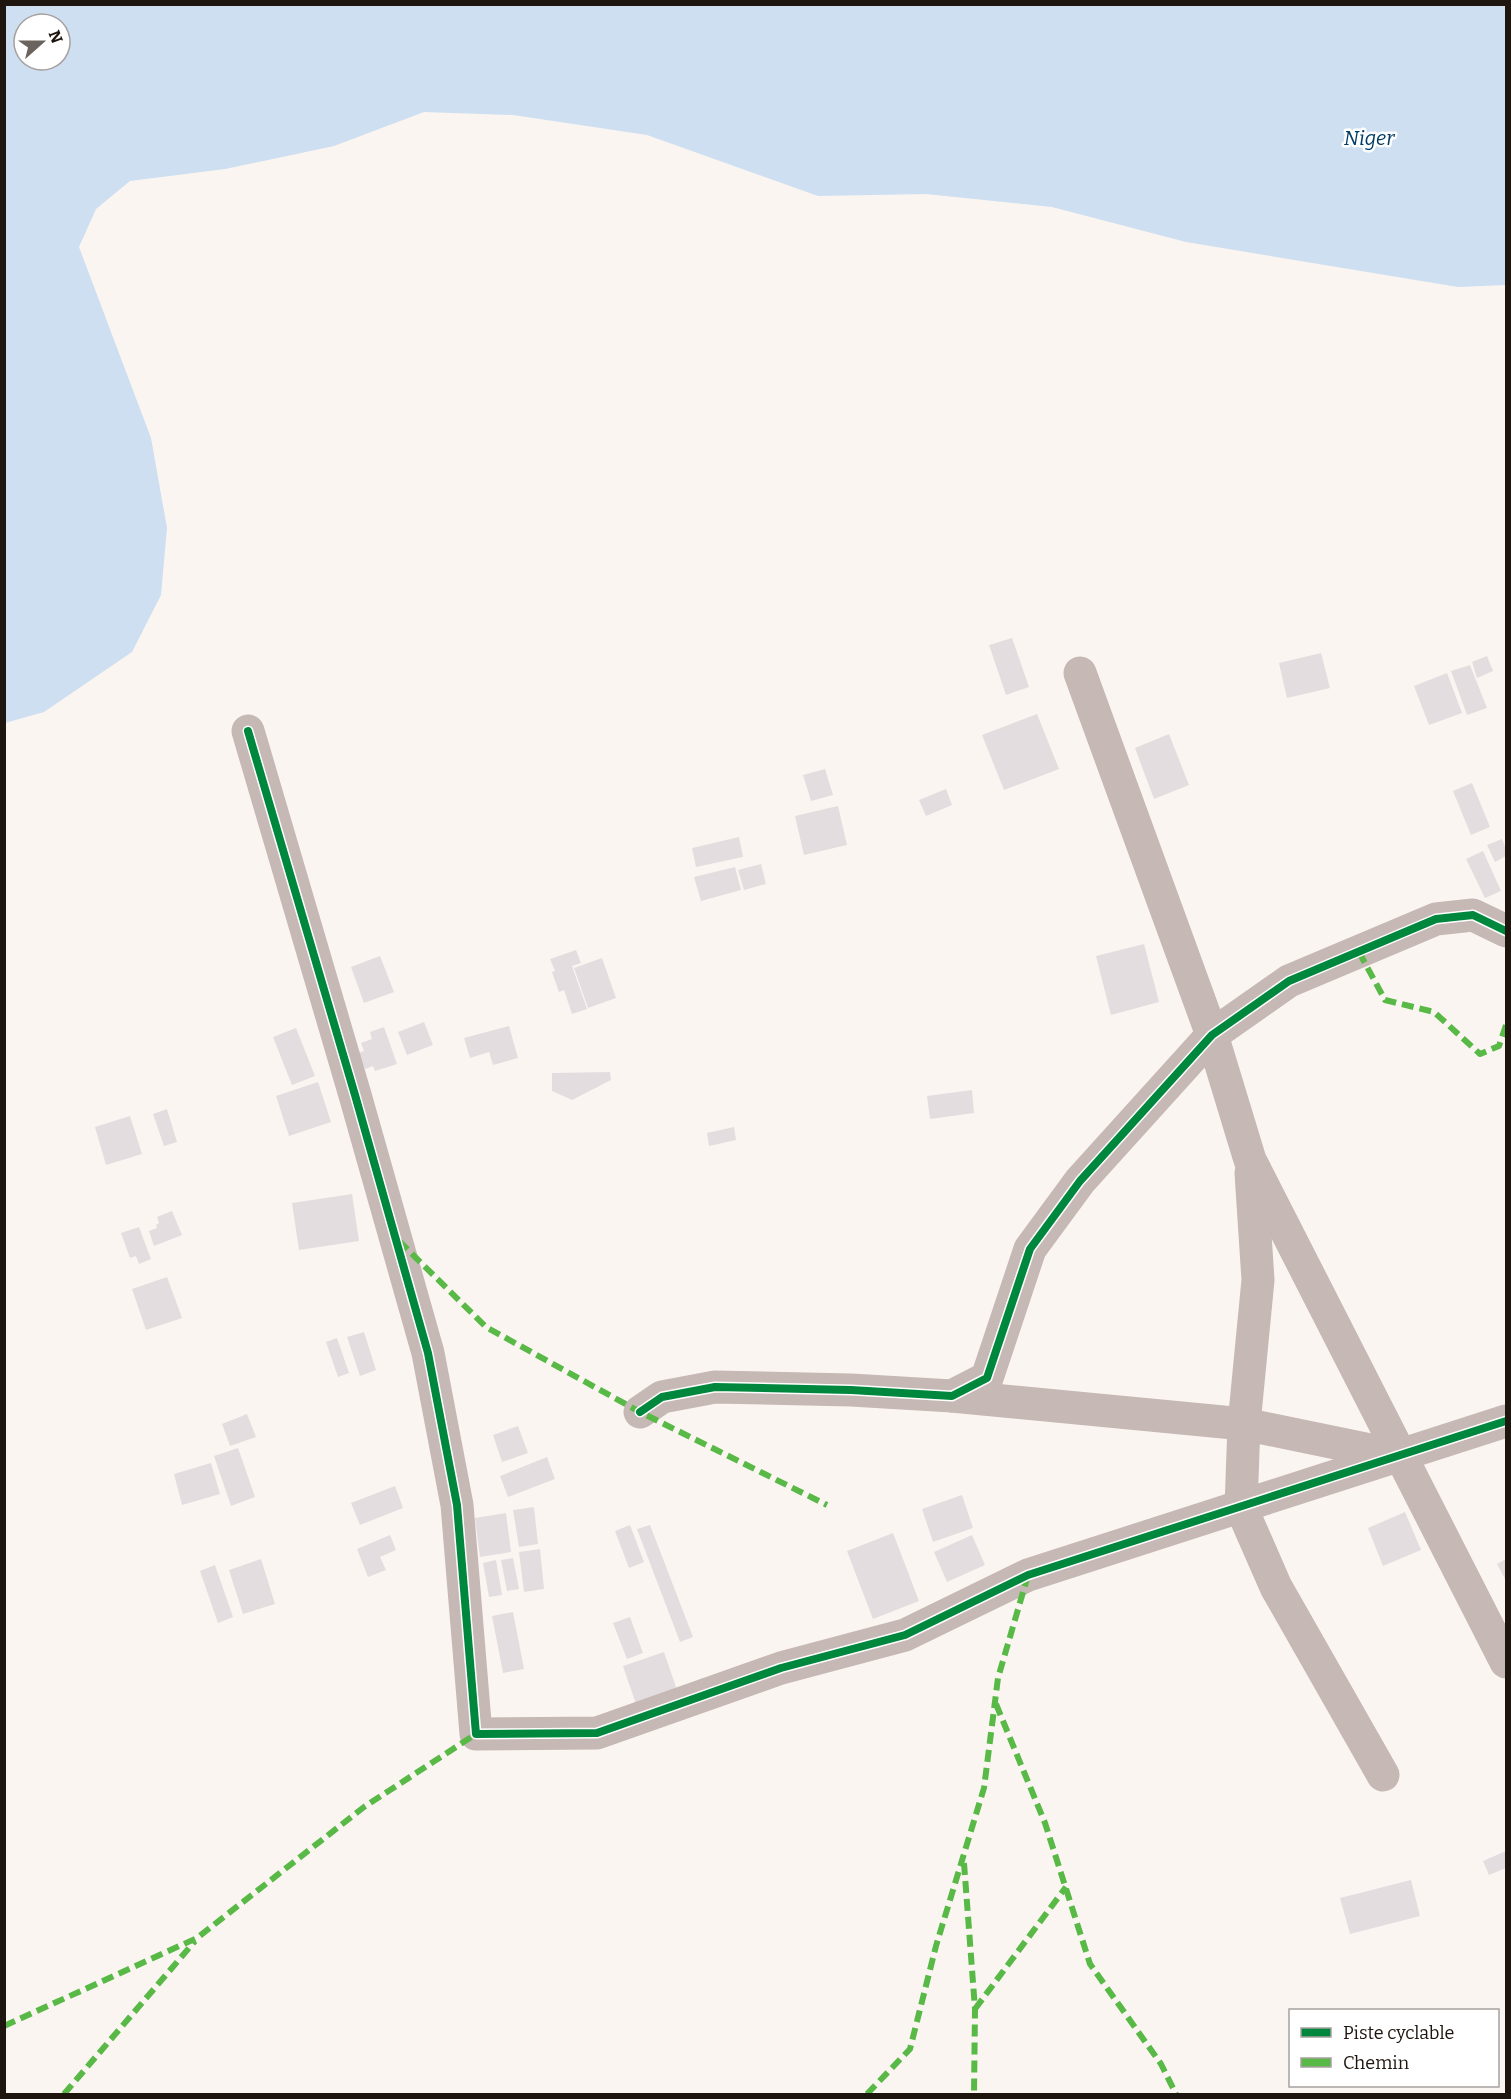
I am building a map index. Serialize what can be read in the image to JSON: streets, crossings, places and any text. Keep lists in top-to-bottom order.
{
  "water": ["Niger"],
  "legend": ["Piste cyclable", "Chemin"],
  "north": "right"
}
